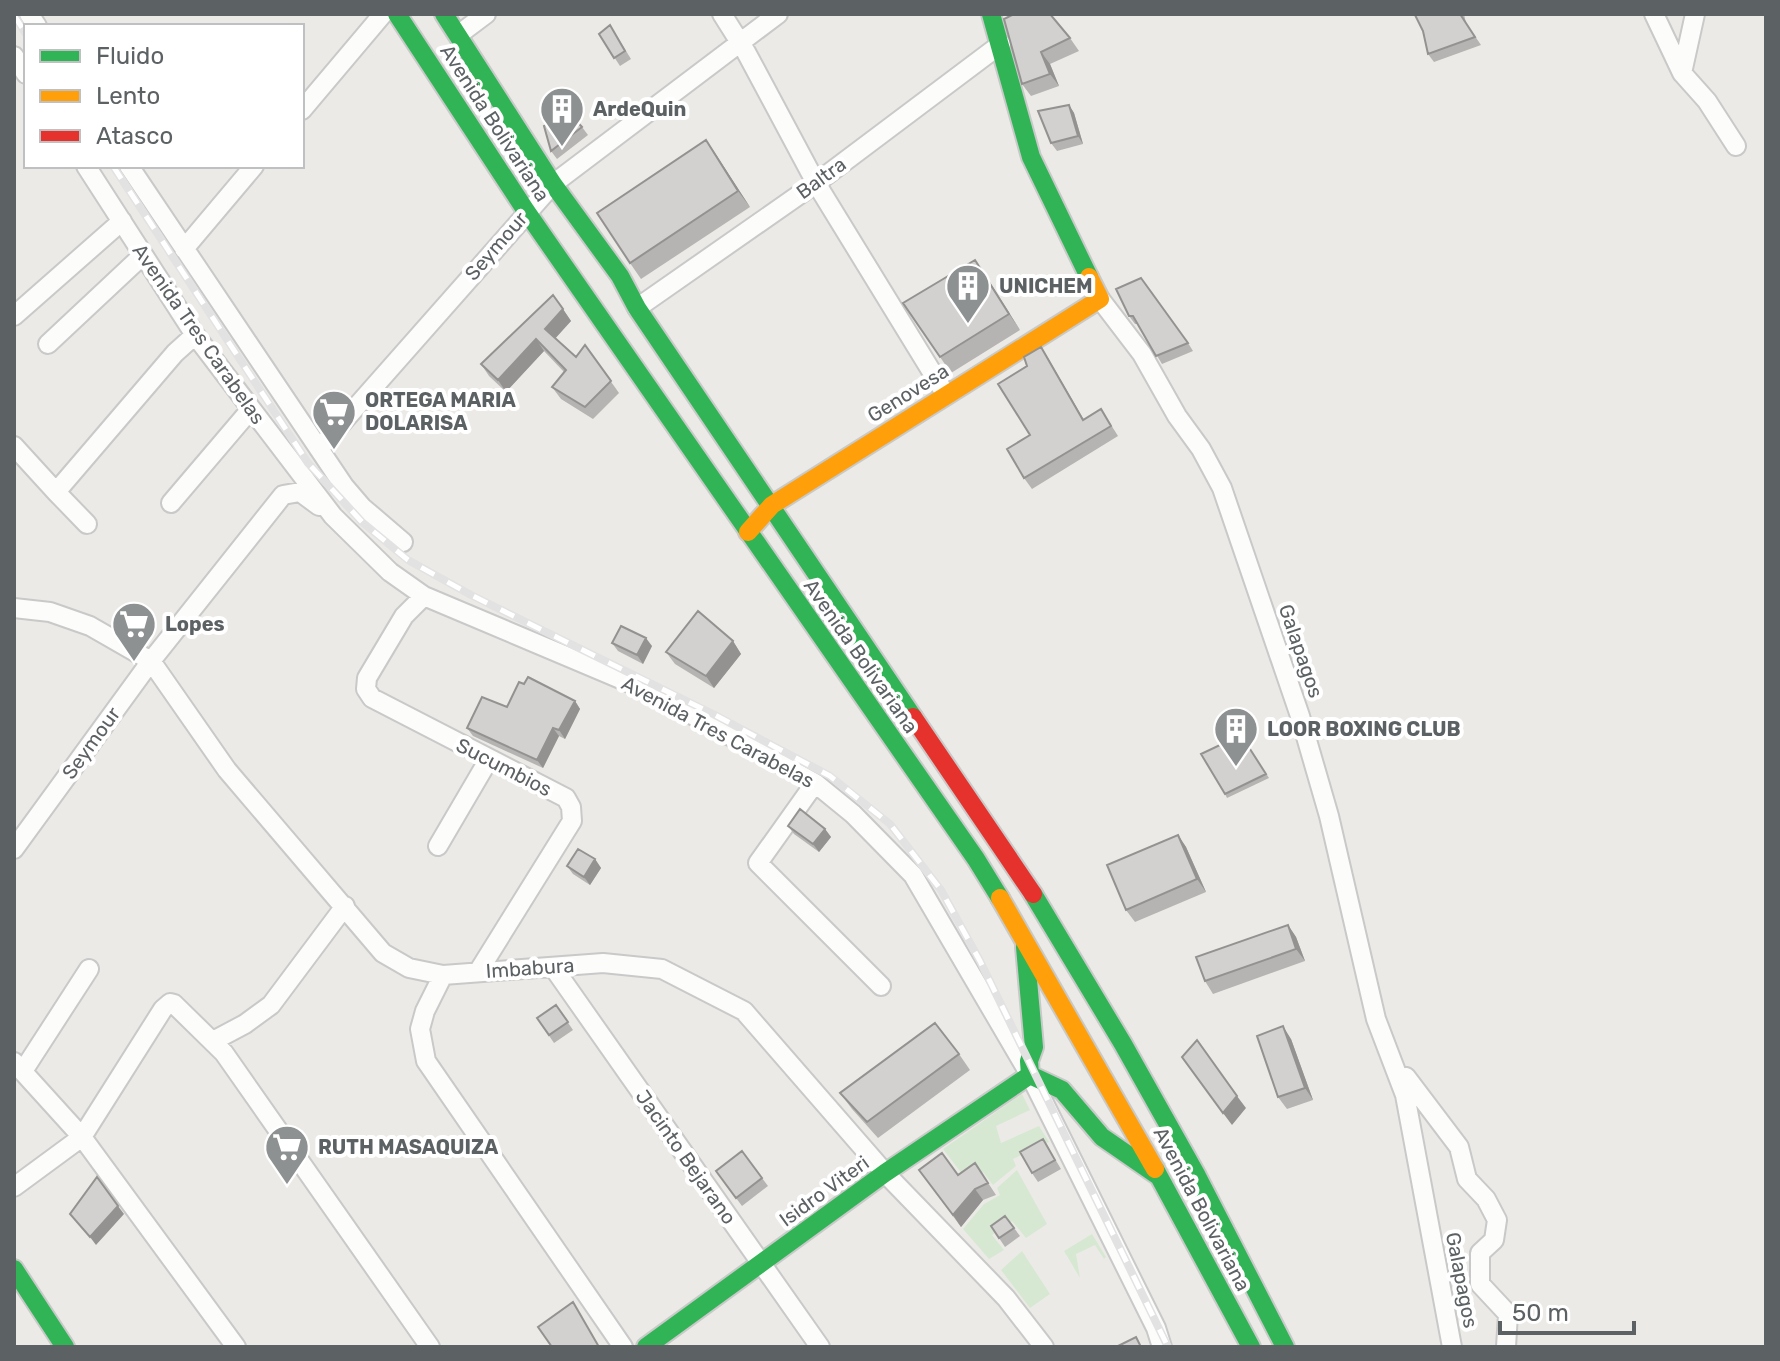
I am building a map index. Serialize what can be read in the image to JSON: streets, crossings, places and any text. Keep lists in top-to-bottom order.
{
  "streets": {
    "main road": [
      "Avenida Bolivariana",
      "Genovesa",
      "Galapagos",
      "Isidro Viteri"
    ],
    "street": [
      "Baltra",
      "Seymour",
      "Avenida Tres Carabelas",
      "Sucumbios",
      "Imbabura",
      "Jacinto Bejarano"
    ]
  },
  "crossings": [
    ["Avenida Bolivariana", "Baltra"],
    ["Avenida Bolivariana", "Seymour"],
    ["Avenida Bolivariana", "Genovesa"],
    ["Baltra", "Galapagos"],
    ["Seymour", "Avenida Tres Carabelas"],
    ["Seymour", "Imbabura"],
    ["Avenida Tres Carabelas", "Sucumbios"],
    ["Avenida Tres Carabelas", "Isidro Viteri"],
    ["Genovesa", "Galapagos"],
    ["Sucumbios", "Imbabura"],
    ["Imbabura", "Jacinto Bejarano"],
    ["Imbabura", "Isidro Viteri"],
    ["Jacinto Bejarano", "Isidro Viteri"]
  ],
  "places": {
    "building": ["ArdeQuin", "UNICHEM", "LOOR BOXING CLUB"],
    "supermarket": ["ORTEGA MARIA DOLARISA", "Lopes", "RUTH MASAQUIZA"]
  },
  "legend": ["Fluido", "Lento", "Atasco"],
  "scale_bar": "50 m"
}
